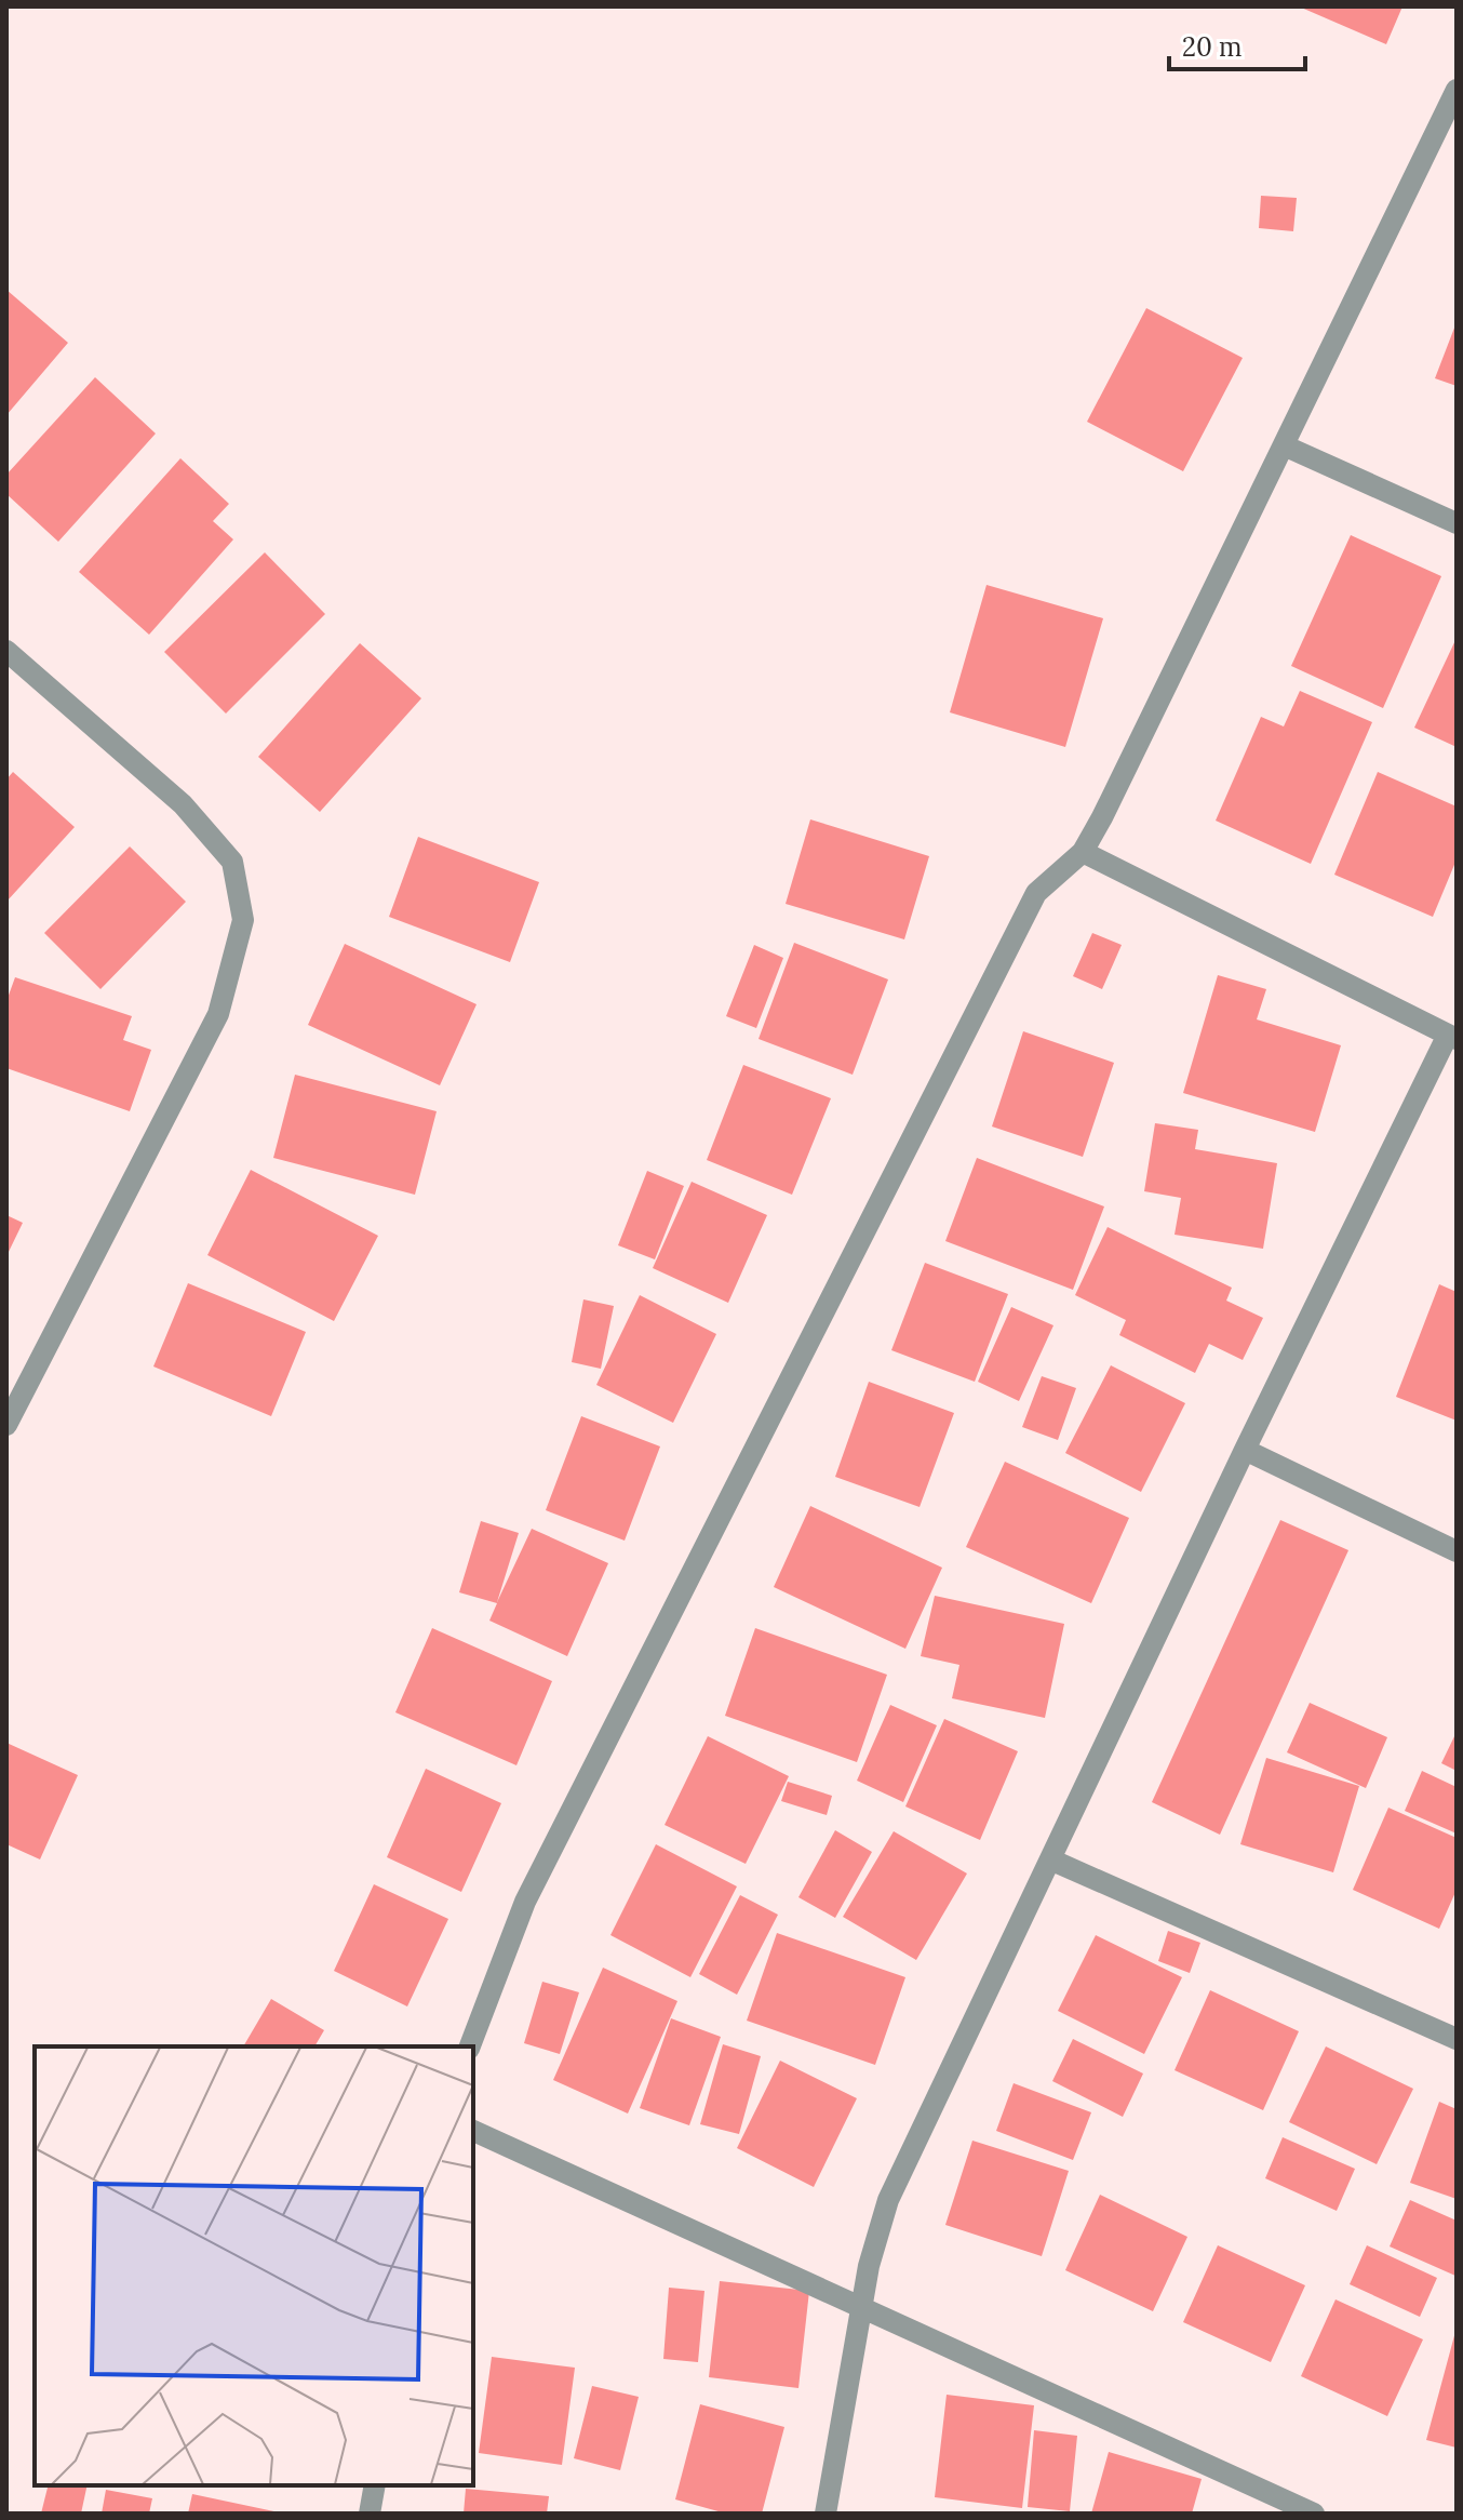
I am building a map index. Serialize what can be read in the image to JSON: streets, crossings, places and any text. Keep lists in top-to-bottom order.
{
  "scale_bar": "20 m"
}
